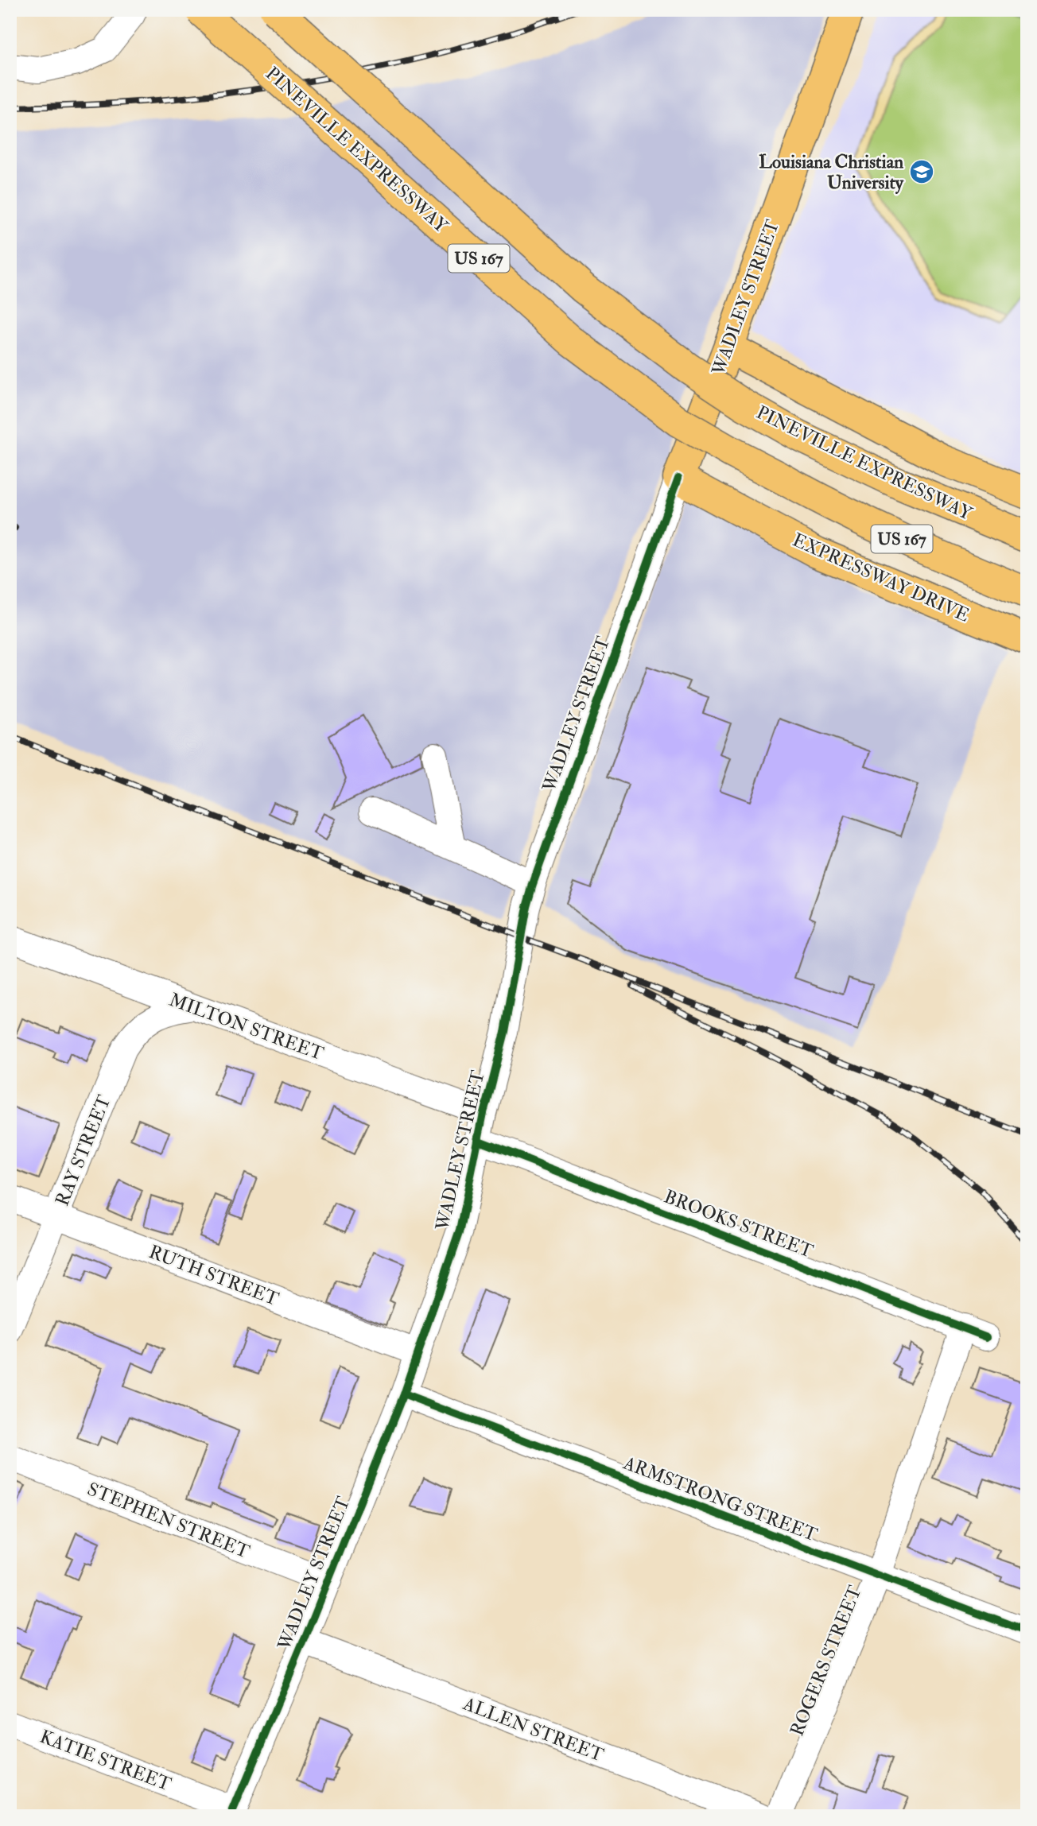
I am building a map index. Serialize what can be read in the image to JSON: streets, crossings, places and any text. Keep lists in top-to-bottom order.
{
  "streets": {
    "main road": [
      "PINEVILLE EXPRESSWAY",
      "US 167",
      "WADLEY STREET",
      "EXPRESSWAY DRIVE"
    ],
    "street": [
      "MILTON STREET",
      "RAY STREET",
      "BROOKS STREET",
      "RUTH STREET",
      "ARMSTRONG STREET",
      "STEPHEN STREET",
      "ROGERS STREET",
      "ALLEN STREET",
      "KATIE STREET"
    ]
  },
  "crossings": [
    ["WADLEY STREET", "EXPRESSWAY DRIVE"],
    ["WADLEY STREET", "MILTON STREET"],
    ["WADLEY STREET", "BROOKS STREET"],
    ["WADLEY STREET", "RUTH STREET"],
    ["WADLEY STREET", "ARMSTRONG STREET"],
    ["WADLEY STREET", "STEPHEN STREET"],
    ["WADLEY STREET", "ALLEN STREET"],
    ["WADLEY STREET", "KATIE STREET"],
    ["MILTON STREET", "RAY STREET"],
    ["RAY STREET", "RUTH STREET"],
    ["BROOKS STREET", "ROGERS STREET"],
    ["ARMSTRONG STREET", "ROGERS STREET"]
  ],
  "places": {
    "school or university": ["Louisiana Christian University"]
  }
}
